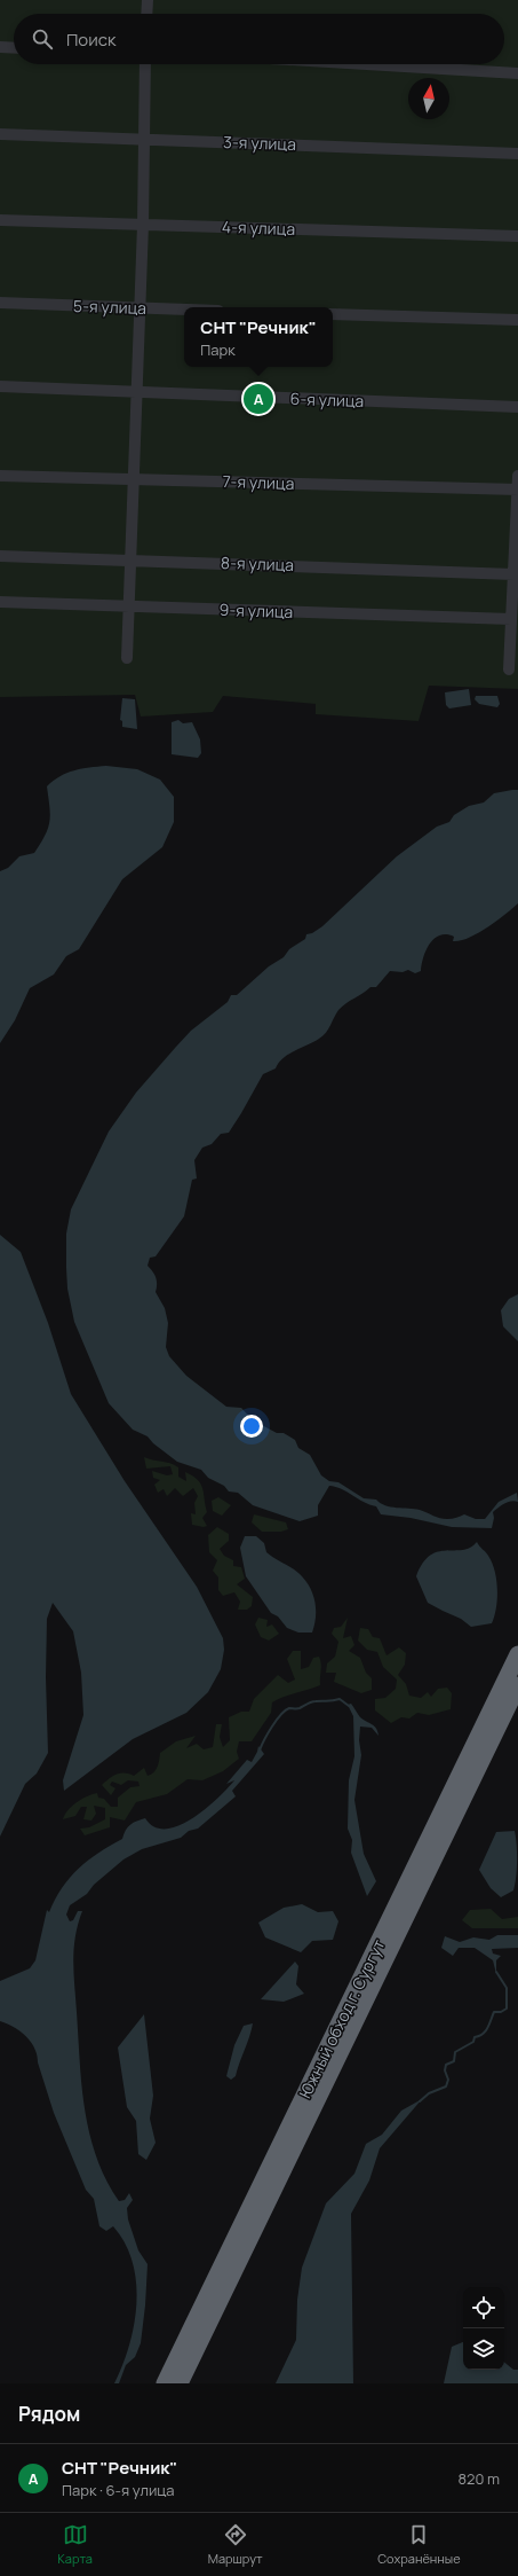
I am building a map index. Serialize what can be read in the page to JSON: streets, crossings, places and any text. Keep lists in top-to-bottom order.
{
  "streets": {
    "highway": ["Южный обход г. Сургут"],
    "street": [
      "3-я улица",
      "4-я улица",
      "5-я улица",
      "6-я улица",
      "7-я улица",
      "8-я улица",
      "9-я улица"
    ]
  },
  "north": "top",
  "page": {
    "search": "Поиск",
    "popup": ["СНТ \"Речник\"", "Парк"],
    "pins": "A",
    "heading": "Рядом",
    "list": [
      {
        "mark": "A",
        "name": "СНТ \"Речник\"",
        "note": "Парк · 6-я улица",
        "value": "820 m"
      }
    ],
    "nav": ["Карта", "Маршрут", "Сохранённые"]
  }
}
